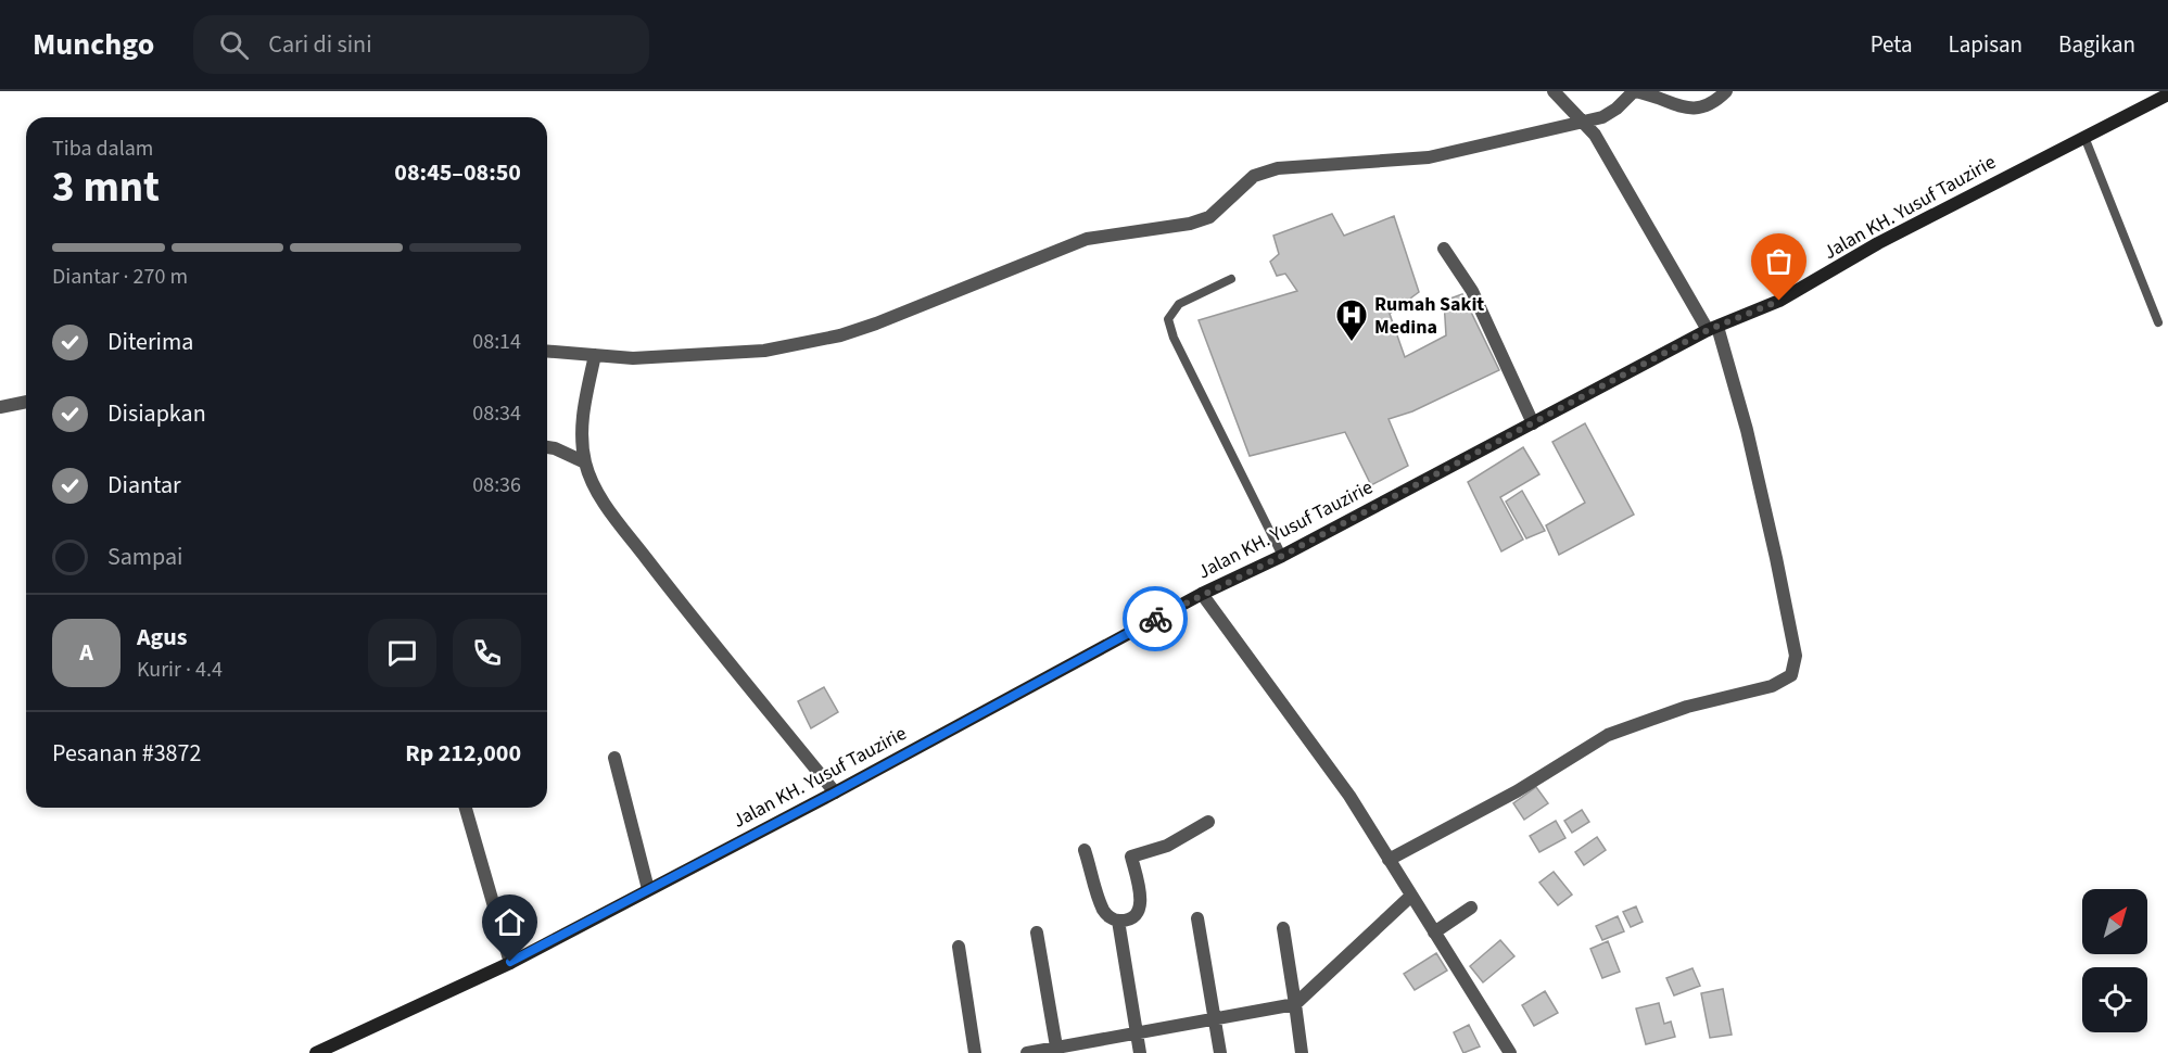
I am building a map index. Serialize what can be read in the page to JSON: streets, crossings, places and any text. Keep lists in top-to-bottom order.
{
  "streets": {
    "main road": ["Jalan KH. Yusuf Tauzirie"]
  },
  "places": {
    "hospital": ["Rumah Sakit Medina"]
  },
  "north": "top right",
  "page": {
    "header": "Munchgo",
    "search": "Cari di sini",
    "nav": ["Peta", "Lapisan", "Bagikan"],
    "heading": ["3 mnt", "Tiba dalam", "08:45–08:50"],
    "panel": [
      "Agus",
      "Kurir · 4.4",
      "Pesanan #3872",
      "Rp 212,000"
    ],
    "bar": "Diantar · 270 m",
    "list": [
      ["Diterima", "08:14"],
      ["Disiapkan", "08:34"],
      ["Diantar", "08:36"],
      "Sampai"
    ],
    "round": "A"
  }
}
